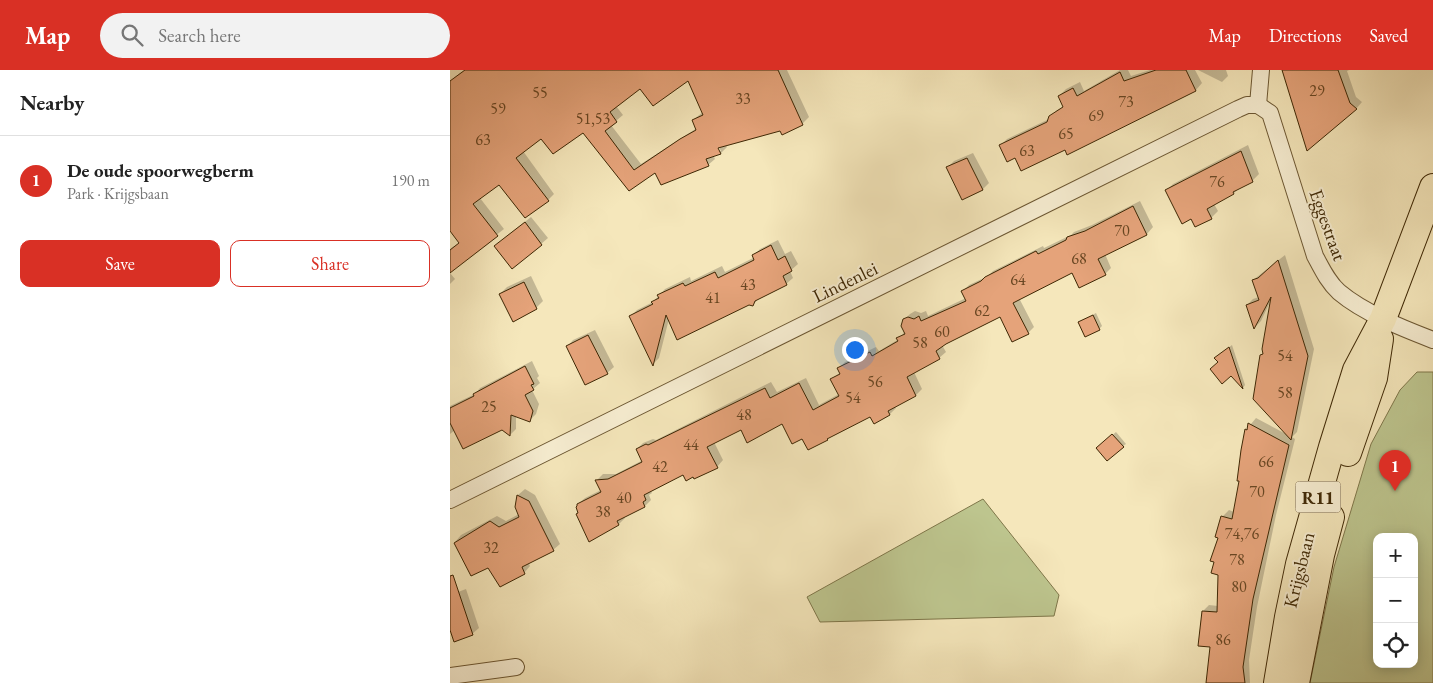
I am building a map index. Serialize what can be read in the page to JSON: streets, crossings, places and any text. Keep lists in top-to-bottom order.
{
  "streets": {
    "main road": ["R11", "Krijgsbaan"],
    "street": ["Eggestraat", "Lindenlei"]
  },
  "crossings": [
    ["Eggestraat", "Lindenlei"],
    ["Eggestraat", "Krijgsbaan"]
  ],
  "house_numbers": [
    "29",
    "55",
    "33",
    "73",
    "59",
    "69",
    "51,53",
    "65",
    "63",
    "63",
    "76",
    "70",
    "68",
    "64",
    "43",
    "41",
    "62",
    "60",
    "58",
    "54",
    "56",
    "58",
    "54",
    "25",
    "48",
    "44",
    "66",
    "42",
    "70",
    "40",
    "38",
    "74,76",
    "32",
    "78",
    "80",
    "86"
  ],
  "page": {
    "header": "Map",
    "search": "Search here",
    "nav": ["Map", "Directions", "Saved"],
    "heading": "Nearby",
    "list": [
      {
        "mark": "1",
        "name": "De oude spoorwegberm",
        "note": "Park · Krijgsbaan",
        "value": "190 m"
      }
    ],
    "buttons": ["Save", "Share"],
    "pins": "1",
    "map_buttons": ["+", "−"]
  }
}
